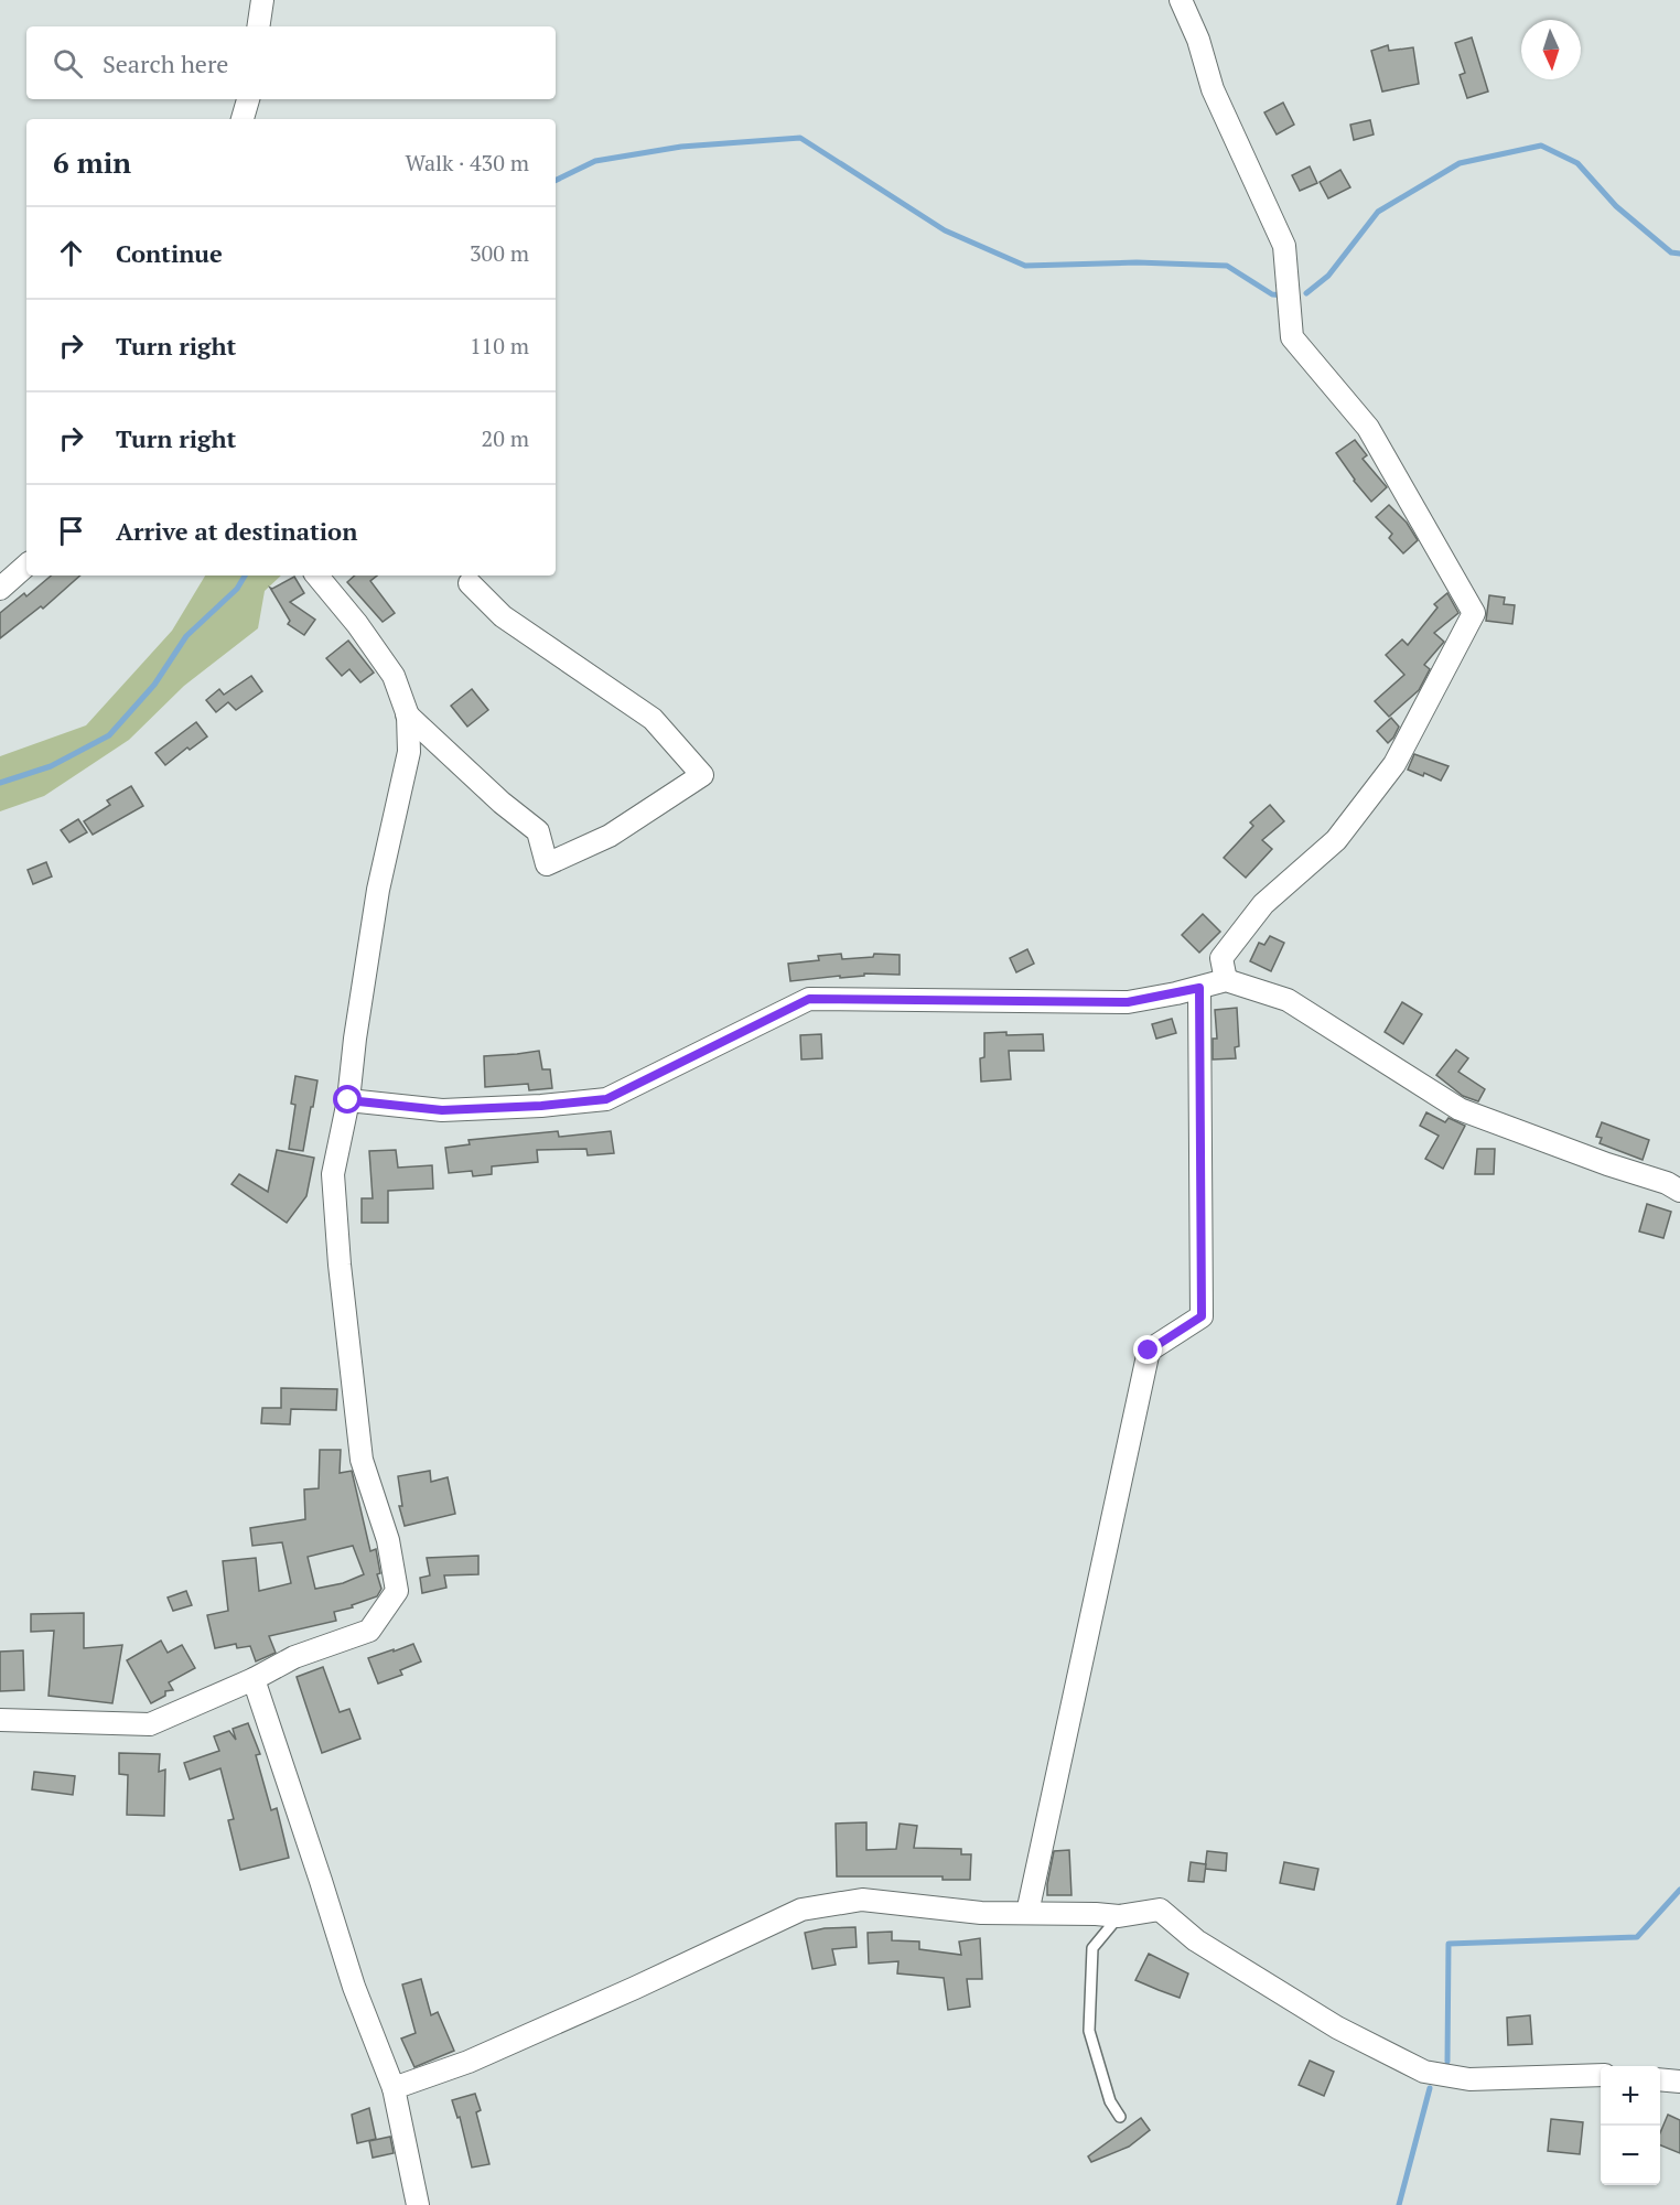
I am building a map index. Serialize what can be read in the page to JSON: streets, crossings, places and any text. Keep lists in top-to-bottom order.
{
  "north": "bottom",
  "page": {
    "search": "Search here",
    "heading": ["6 min", "Walk · 430 m"],
    "list": [
      ["Continue", "300 m"],
      ["Turn right", "110 m"],
      ["Turn right", "20 m"],
      "Arrive at destination"
    ],
    "map_buttons": ["+", "−"]
  }
}
